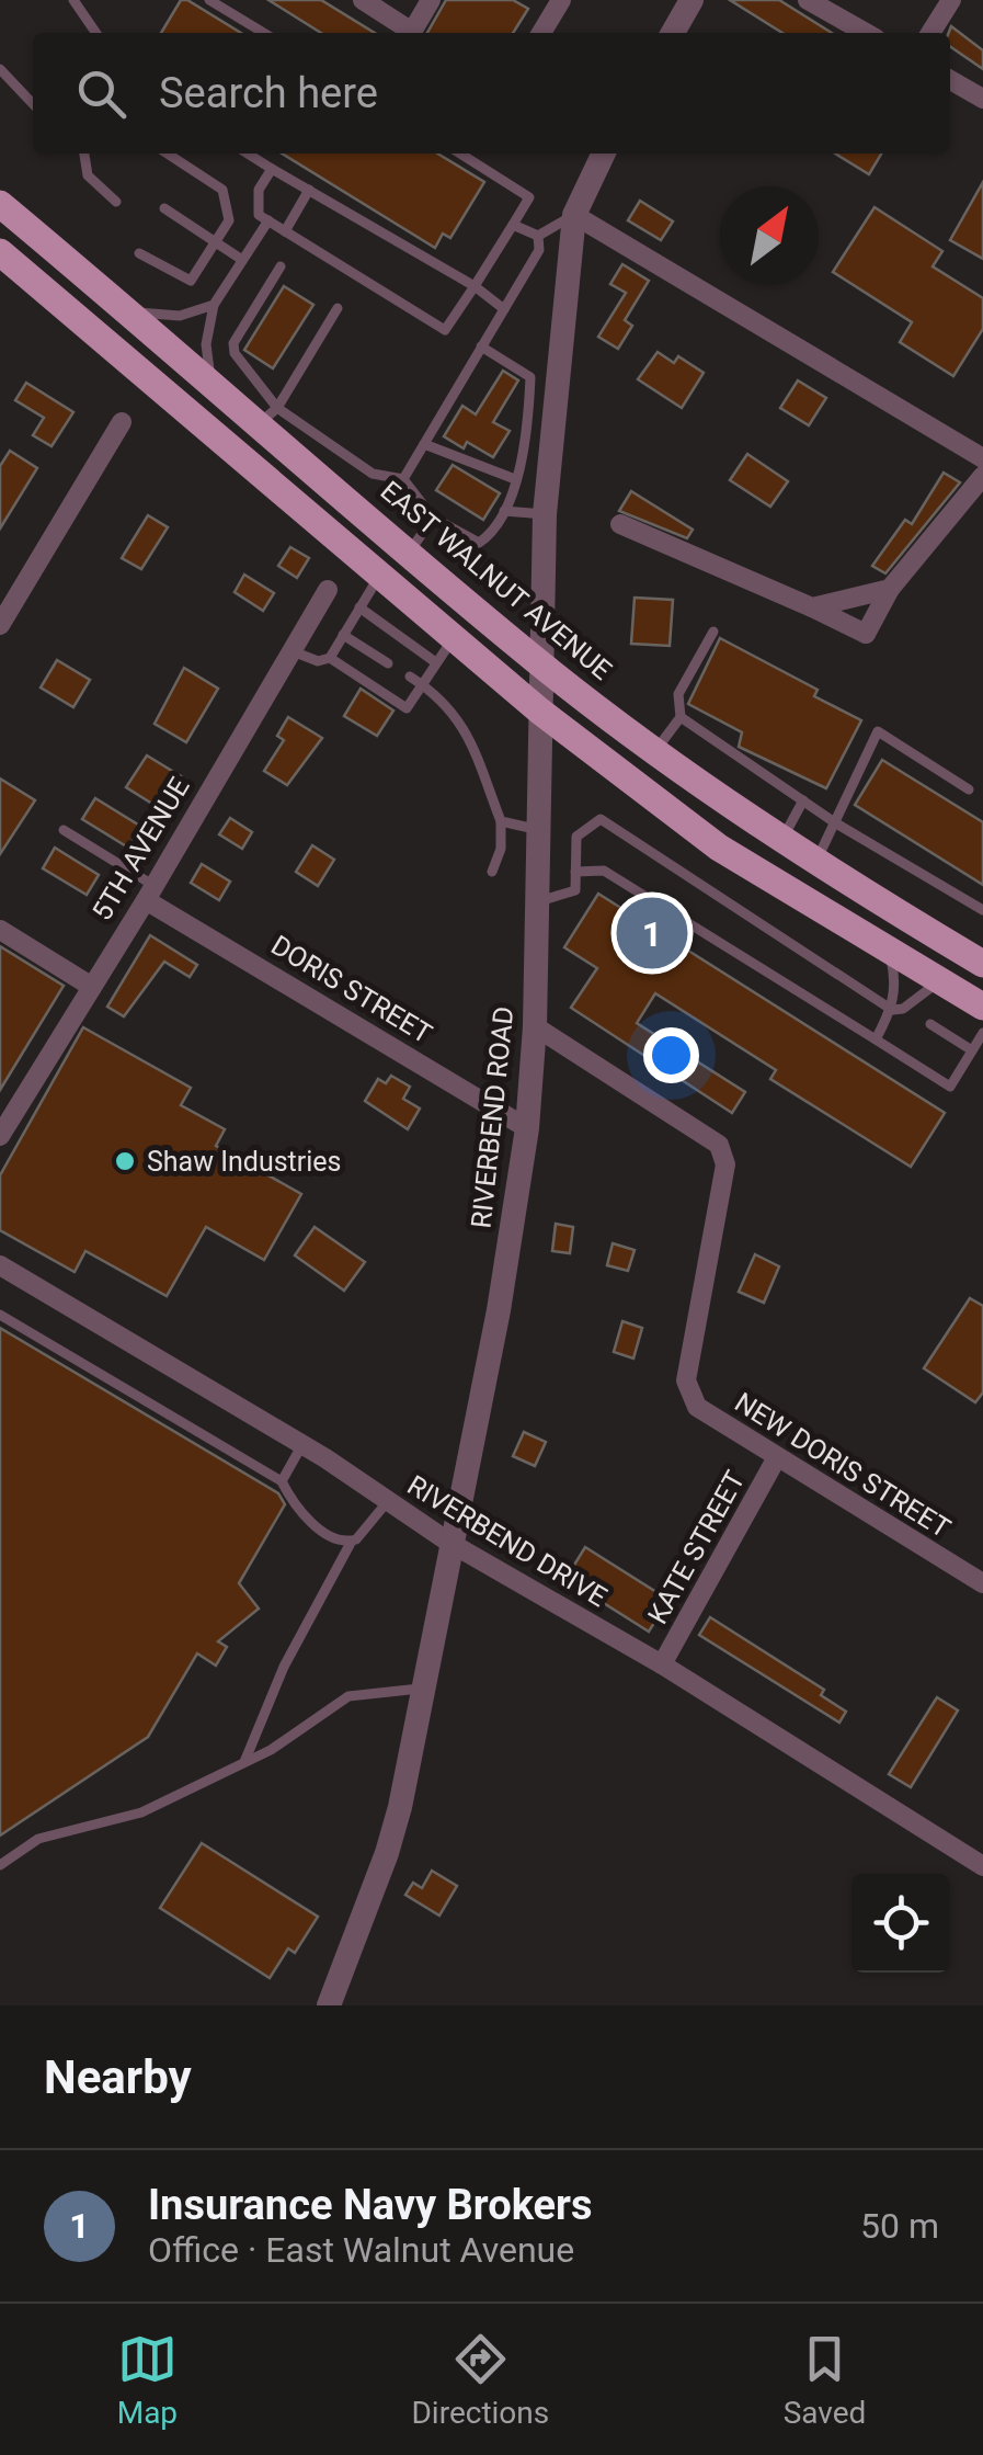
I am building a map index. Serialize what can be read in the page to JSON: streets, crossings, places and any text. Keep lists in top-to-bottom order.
{
  "streets": {
    "main road": ["EAST WALNUT AVENUE"],
    "street": [
      "5TH AVENUE",
      "DORIS STREET",
      "RIVERBEND ROAD",
      "NEW DORIS STREET",
      "RIVERBEND DRIVE",
      "KATE STREET"
    ]
  },
  "crossings": [
    ["EAST WALNUT AVENUE", "RIVERBEND ROAD"],
    ["5TH AVENUE", "DORIS STREET"],
    ["DORIS STREET", "RIVERBEND ROAD"],
    ["RIVERBEND ROAD", "NEW DORIS STREET"],
    ["RIVERBEND ROAD", "RIVERBEND DRIVE"],
    ["NEW DORIS STREET", "KATE STREET"],
    ["RIVERBEND DRIVE", "KATE STREET"]
  ],
  "places": ["Shaw Industries"],
  "north": "top right",
  "page": {
    "search": "Search here",
    "pins": "1",
    "heading": "Nearby",
    "list": [
      {
        "mark": "1",
        "name": "Insurance Navy Brokers",
        "note": "Office · East Walnut Avenue",
        "value": "50 m"
      }
    ],
    "nav": ["Map", "Directions", "Saved"]
  }
}
